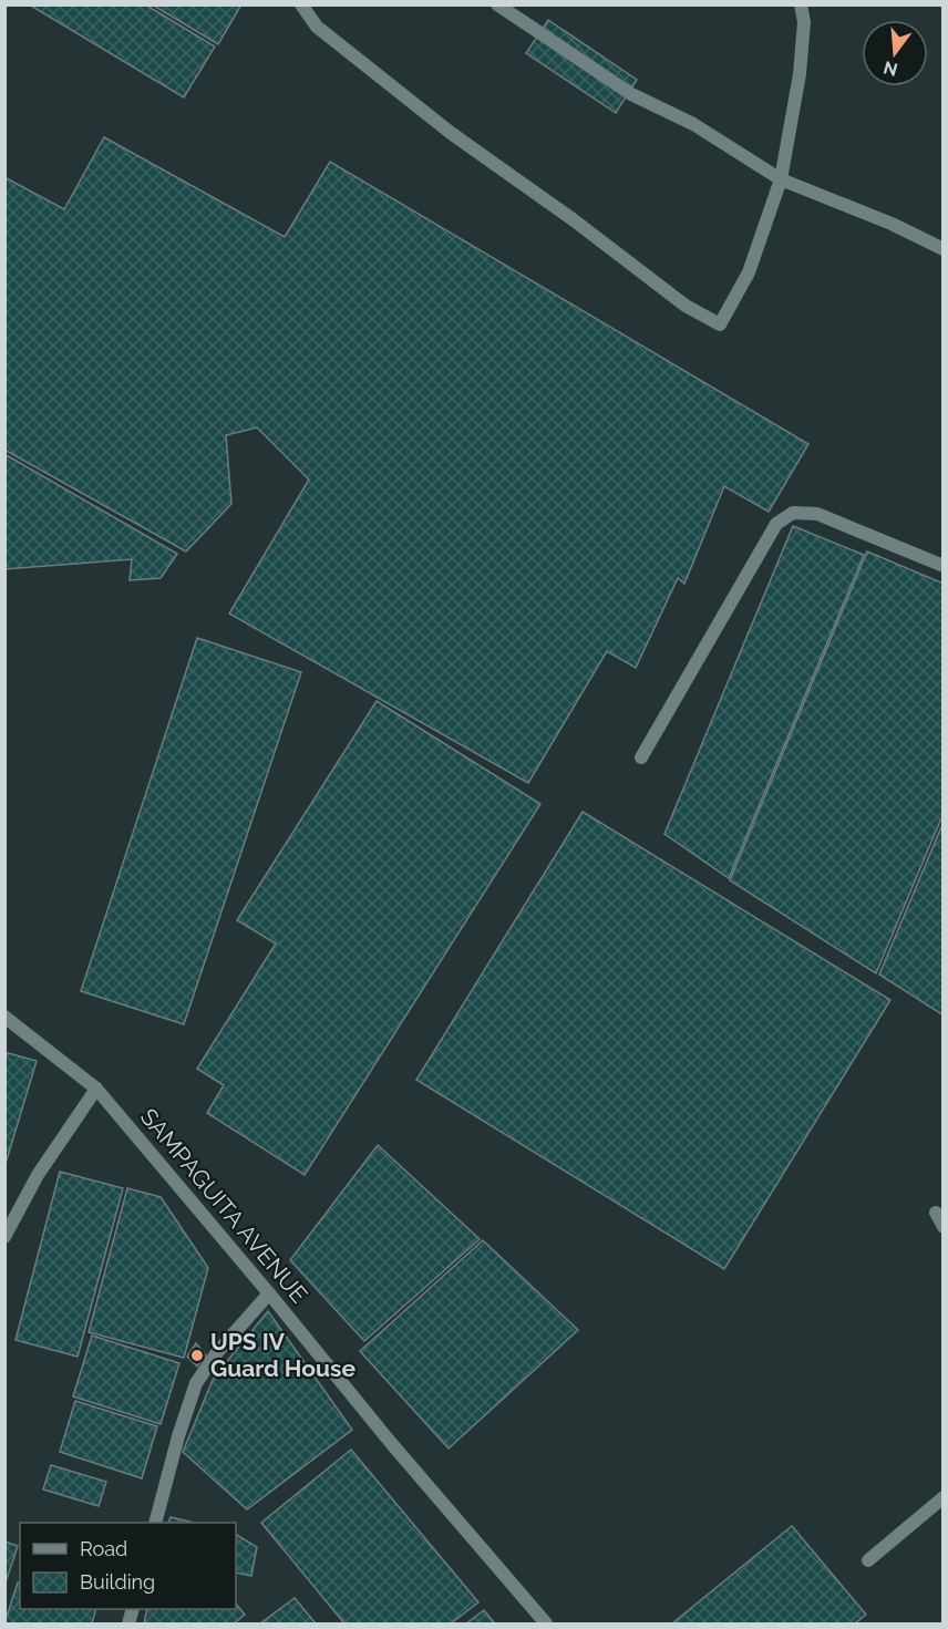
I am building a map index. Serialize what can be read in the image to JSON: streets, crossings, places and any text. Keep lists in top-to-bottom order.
{
  "streets": {
    "street": ["SAMPAGUITA AVENUE"]
  },
  "places": ["UPS IV Guard House"],
  "legend": ["Road", "Building"],
  "north": "bottom"
}
